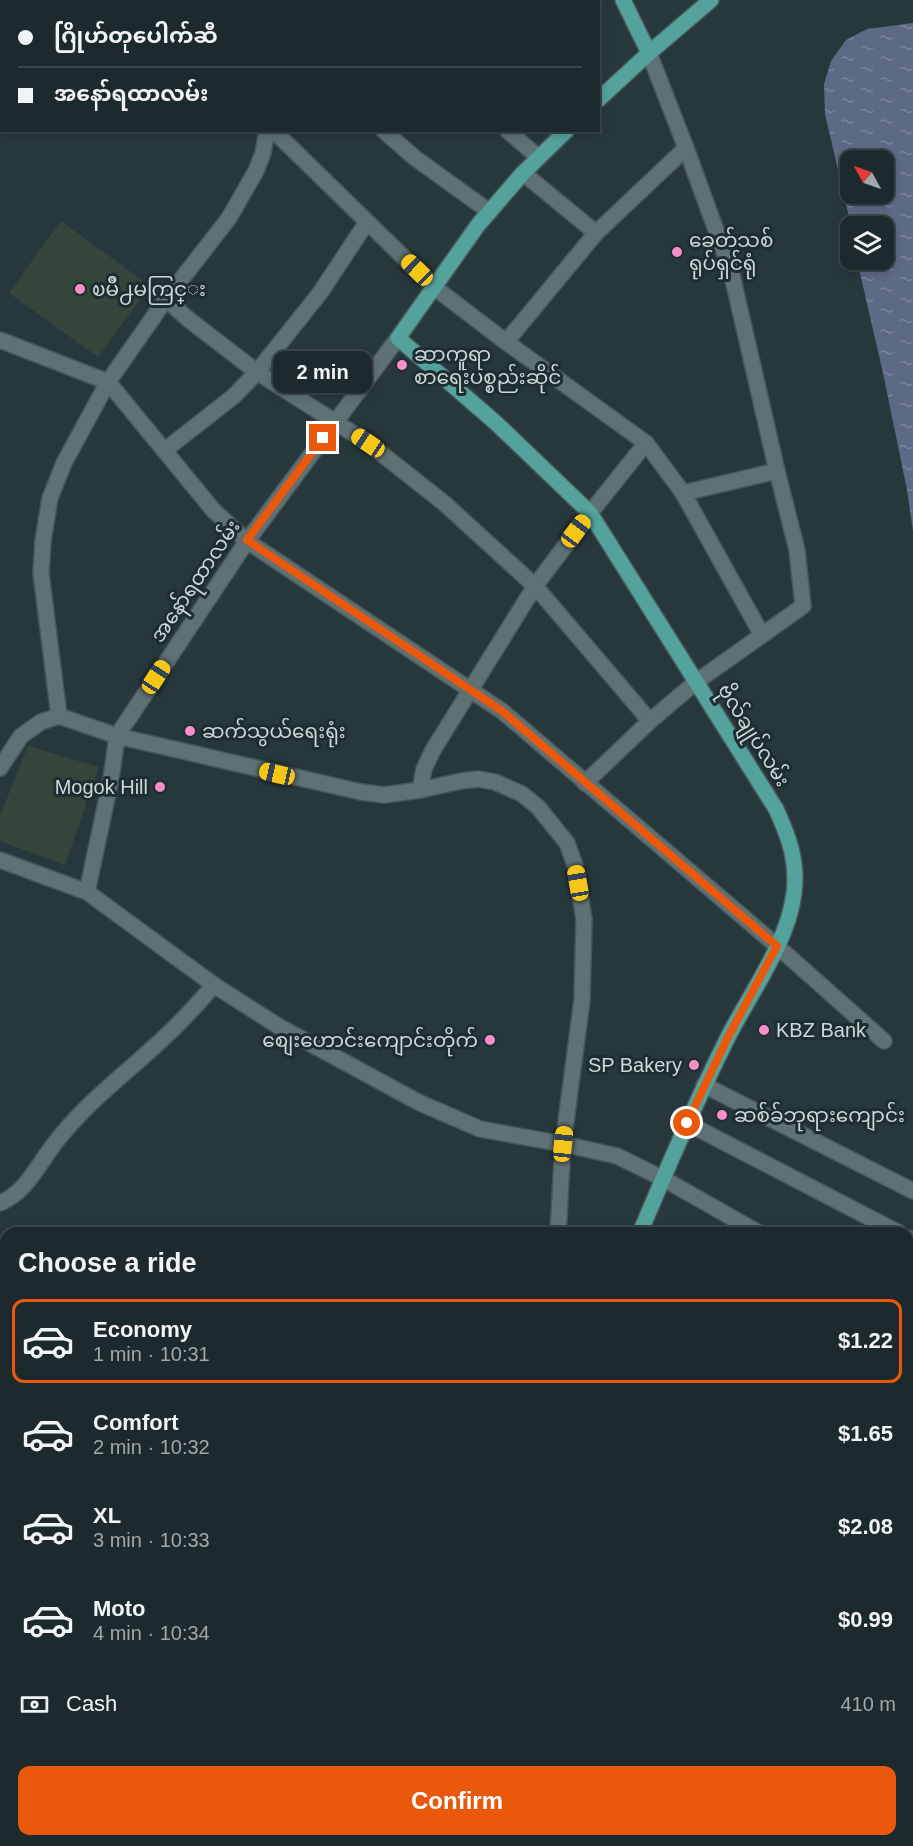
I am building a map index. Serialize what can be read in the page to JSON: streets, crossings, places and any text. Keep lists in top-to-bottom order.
{
  "streets": {
    "main road": ["ဗိုလ်‌ချုပ်‌လမ်း"],
    "street": ["အ‌နော်‌ရထာလမ်း"]
  },
  "crossings": [
    ["အ‌နော်‌ရထာလမ်း", "ဗိုလ်‌ချုပ်‌လမ်း"]
  ],
  "places": [
    "ခေတ်သစ် ရုပ်‌ရှင်ရုံ",
    "ၿမိဳ႕မကြင္း",
    "ဆာကူရာ စာရေးပစ္စည်းဆိုင်",
    "ဆက်သွယ်ရေးရုံး",
    "Mogok Hill",
    "KBZ Bank",
    "စျေးဟောင်းကျောင်းတိုက်",
    "SP Bakery",
    "ဆစ်ခ်ဘုရားကျောင်း"
  ],
  "north": "top left",
  "page": {
    "banner": ["ဂြိုဟ်တုပေါက်ဆီ", "အ‌နော်‌ရထာလမ်း"],
    "bubble": "2 min",
    "heading": "Choose a ride",
    "list": [
      {
        "name": "Economy",
        "note": "1 min · 10:31",
        "value": "$1.22"
      },
      {
        "name": "Comfort",
        "note": "2 min · 10:32",
        "value": "$1.65"
      },
      {
        "name": "XL",
        "note": "3 min · 10:33",
        "value": "$2.08"
      },
      {
        "name": "Moto",
        "note": "4 min · 10:34",
        "value": "$0.99"
      }
    ],
    "pay": ["Cash", "410 m"],
    "buttons": "Confirm"
  }
}
